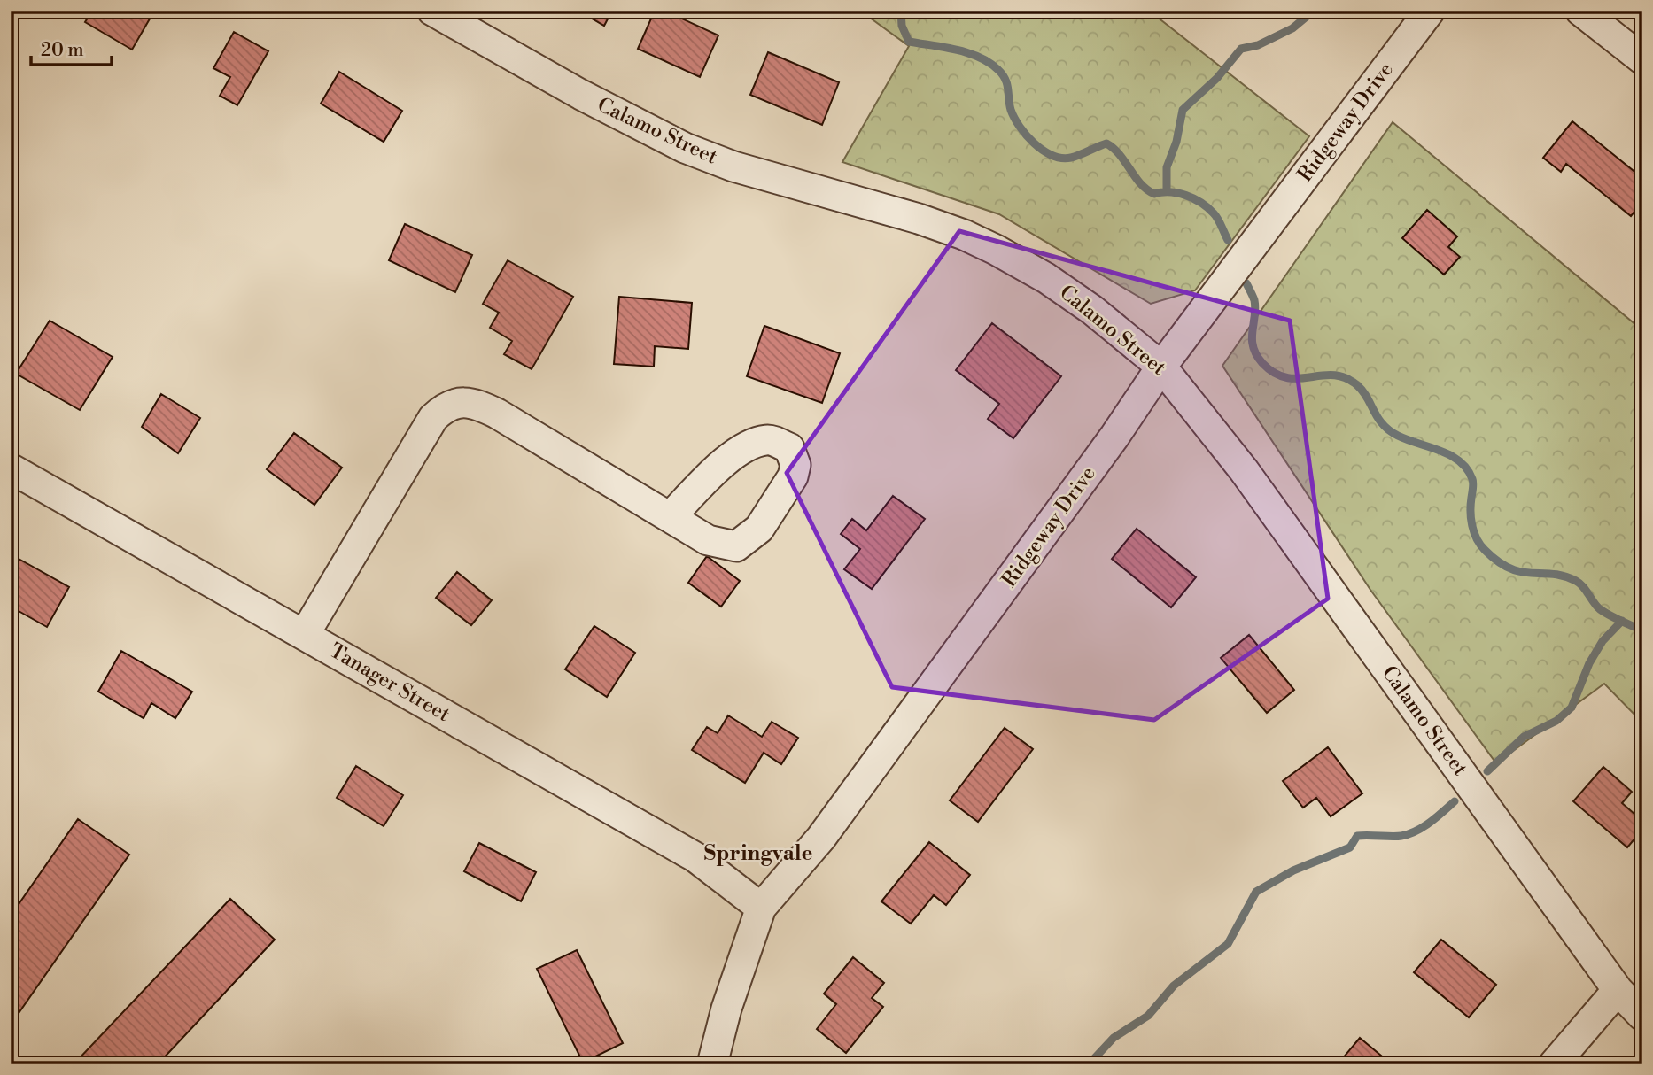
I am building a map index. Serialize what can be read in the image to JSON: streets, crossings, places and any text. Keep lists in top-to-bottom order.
{
  "streets": {
    "street": ["Ridgeway Drive", "Calamo Street", "Tanager Street"]
  },
  "crossings": [
    ["Ridgeway Drive", "Calamo Street"],
    ["Ridgeway Drive", "Tanager Street"]
  ],
  "districts": ["Springvale"],
  "scale_bar": "20 m"
}
